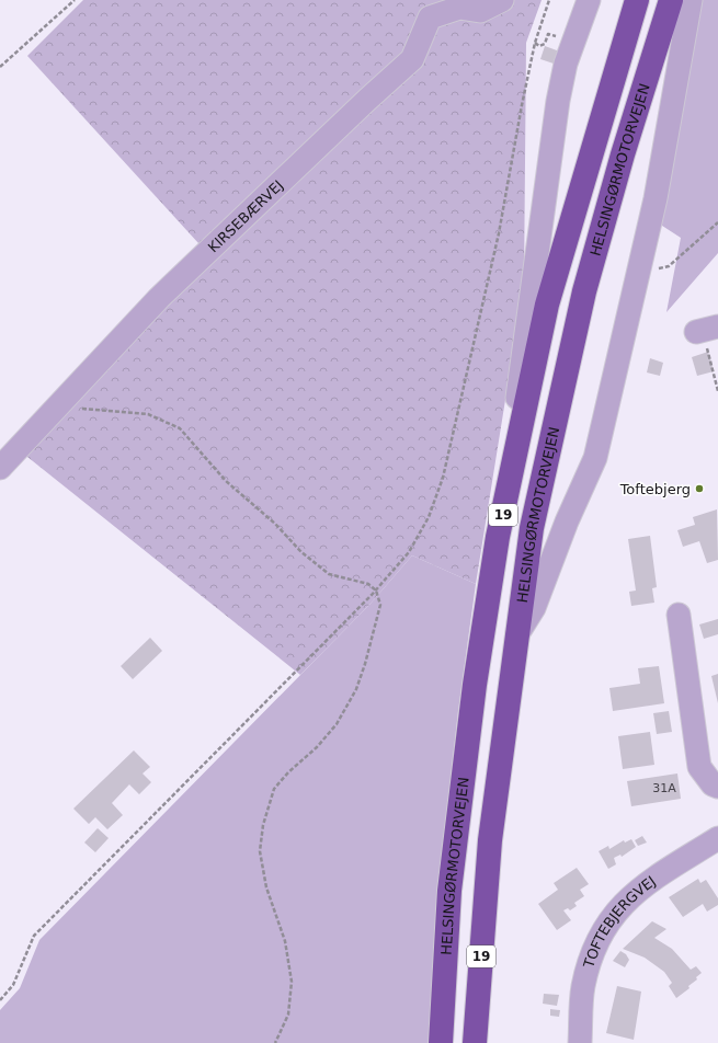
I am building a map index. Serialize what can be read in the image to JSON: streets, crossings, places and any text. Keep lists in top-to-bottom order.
{
  "streets": {
    "highway": ["HELSINGØRMOTORVEJEN", "19"],
    "street": ["KIRSEBÆRVEJ", "TOFTEBJERGVEJ"]
  },
  "places": ["Toftebjerg"],
  "house_numbers": ["31A"]
}
